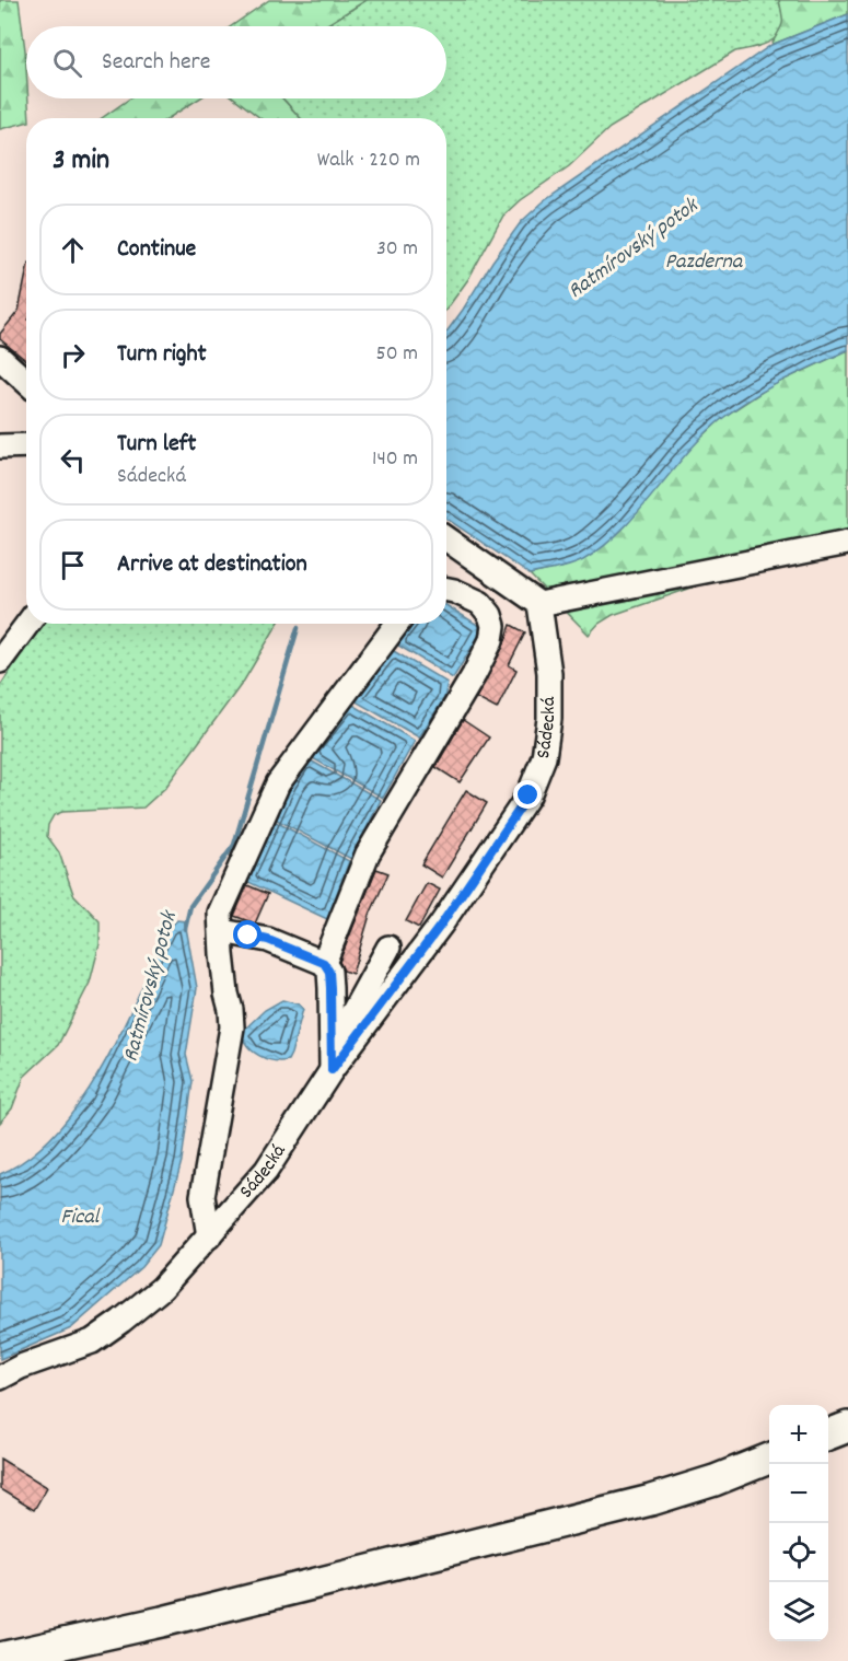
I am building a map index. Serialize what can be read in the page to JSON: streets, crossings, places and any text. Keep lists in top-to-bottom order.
{
  "streets": {
    "street": ["Sádecká"]
  },
  "water": ["Ratmírovský potok", "Pazderna", "Fical"],
  "page": {
    "search": "Search here",
    "heading": ["3 min", "Walk · 220 m"],
    "list": [
      ["Continue", "30 m"],
      ["Turn right", "50 m"],
      ["Turn left", "Sádecká", "140 m"],
      "Arrive at destination"
    ],
    "map_buttons": ["+", "−"]
  }
}
